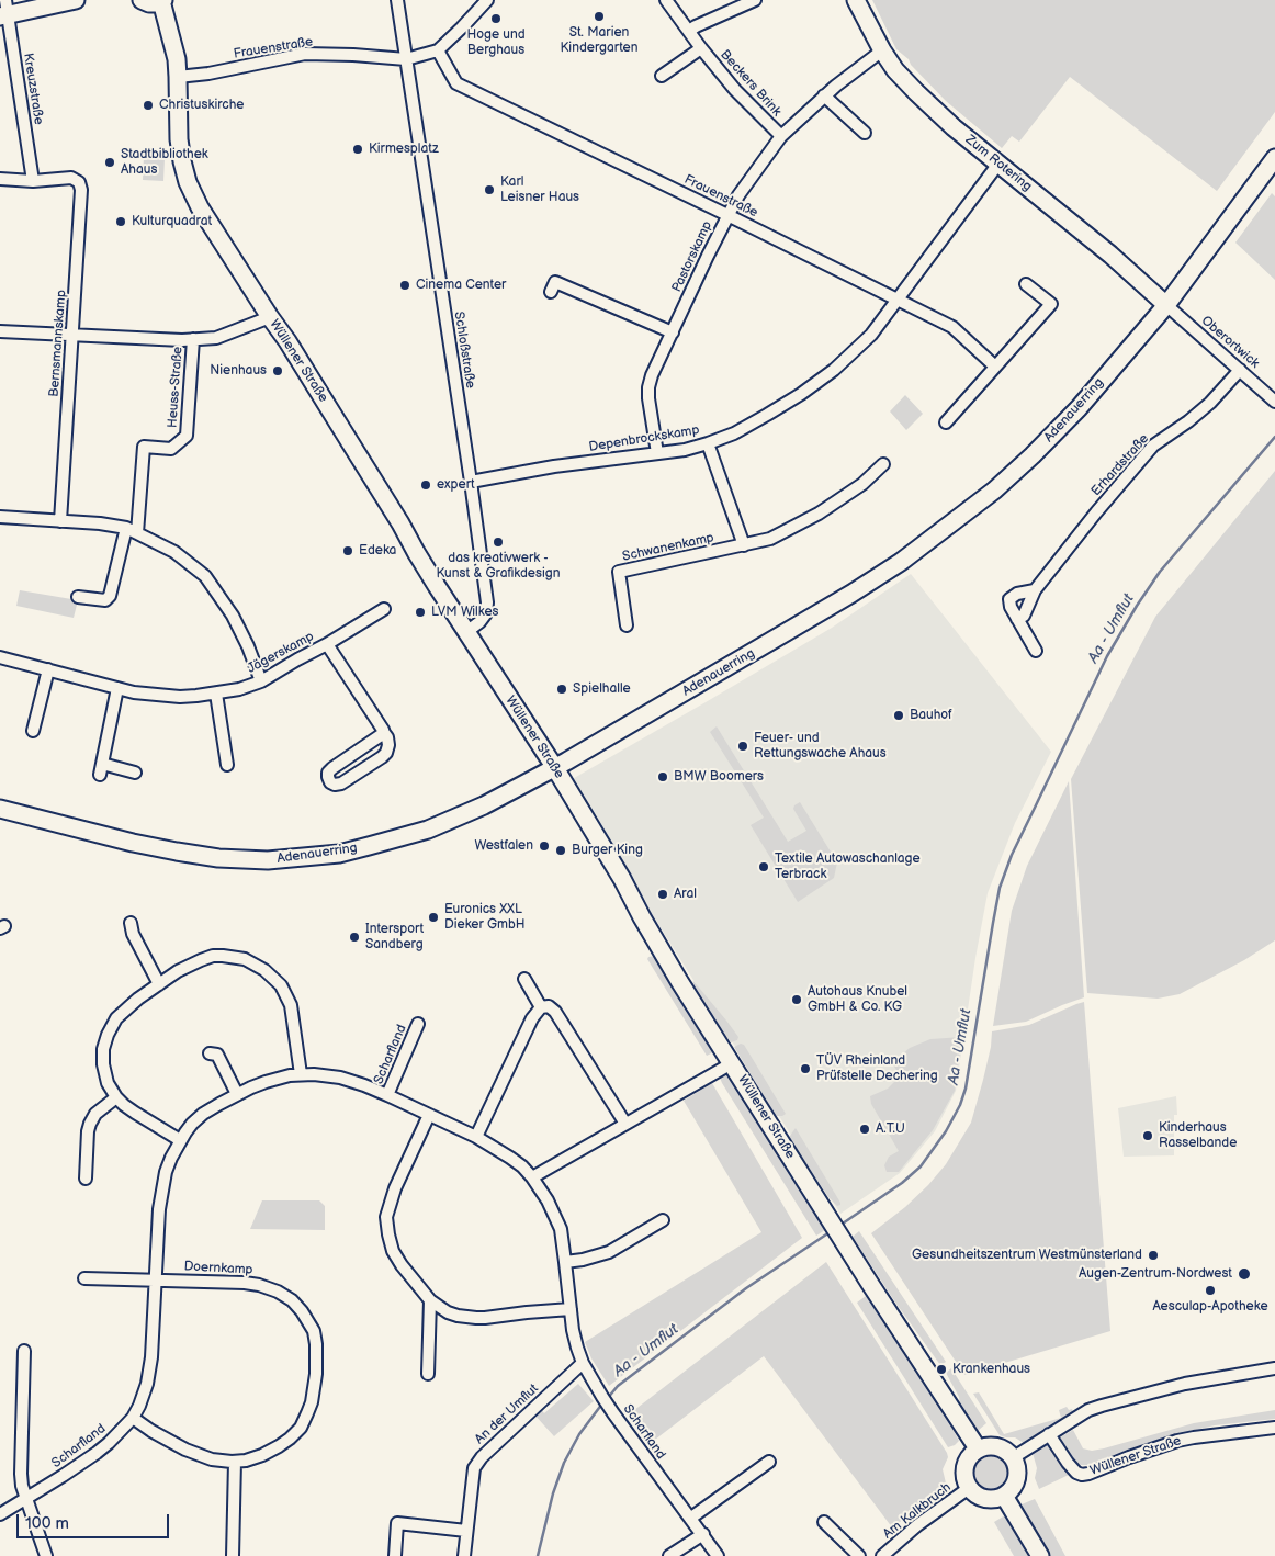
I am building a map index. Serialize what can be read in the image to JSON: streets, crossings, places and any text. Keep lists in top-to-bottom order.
{
  "streets": {
    "main road": ["Zum Rotering", "Wüllener Straße", "Adenauerring"],
    "street": [
      "Frauenstraße",
      "Beckers Brink",
      "Kreuzstraße",
      "Pastorskamp",
      "Oberortwick",
      "Bernsmannskamp",
      "Schloßstraße",
      "Heuss-Straße",
      "Depenbrockskamp",
      "Erhardstraße",
      "Schwanenkamp",
      "Jägerskamp",
      "Scharfland",
      "Doernkamp",
      "An der Umflut",
      "Am Kalkbruch"
    ]
  },
  "crossings": [
    ["Frauenstraße", "Pastorskamp"],
    ["Frauenstraße", "Schloßstraße"],
    ["Frauenstraße", "Wüllener Straße"],
    ["Frauenstraße", "Depenbrockskamp"],
    ["Beckers Brink", "Pastorskamp"],
    ["Kreuzstraße", "Bernsmannskamp"],
    ["Zum Rotering", "Pastorskamp"],
    ["Zum Rotering", "Oberortwick"],
    ["Zum Rotering", "Adenauerring"],
    ["Zum Rotering", "Depenbrockskamp"],
    ["Pastorskamp", "Depenbrockskamp"],
    ["Oberortwick", "Adenauerring"],
    ["Oberortwick", "Erhardstraße"],
    ["Bernsmannskamp", "Heuss-Straße"],
    ["Schloßstraße", "Wüllener Straße"],
    ["Schloßstraße", "Depenbrockskamp"],
    ["Wüllener Straße", "Heuss-Straße"],
    ["Wüllener Straße", "Adenauerring"],
    ["Wüllener Straße", "Am Kalkbruch"],
    ["Scharfland", "Doernkamp"],
    ["Scharfland", "An der Umflut"]
  ],
  "water": ["Aa - Umflut"],
  "places": [
    "St. Marien Kindergarten",
    "Hoge und Berghaus",
    "Christuskirche",
    "Kirmesplatz",
    "Stadtbibliothek Ahaus",
    "Karl Leisner Haus",
    "Kulturquadrat",
    "Cinema Center",
    "Nienhaus",
    "expert",
    "das kreativwerk - Kunst & Grafikdesign",
    "Edeka",
    "LVM Wilkes",
    "Spielhalle",
    "Bauhof",
    "Feuer- und Rettungswache Ahaus",
    "BMW Boomers",
    "Westfalen",
    "Burger King",
    "Textile Autowaschanlage Terbrack",
    "Aral",
    "Euronics XXL Dieker GmbH",
    "Intersport Sandberg",
    "Autohaus Knubel GmbH & Co. KG",
    "TÜV Rheinland Prüfstelle Dechering",
    "A.T.U",
    "Kinderhaus Rasselbande",
    "Gesundheitszentrum Westmünsterland",
    "Augen-Zentrum-Nordwest",
    "Aesculap-Apotheke",
    "Krankenhaus"
  ],
  "scale_bar": "100 m"
}
